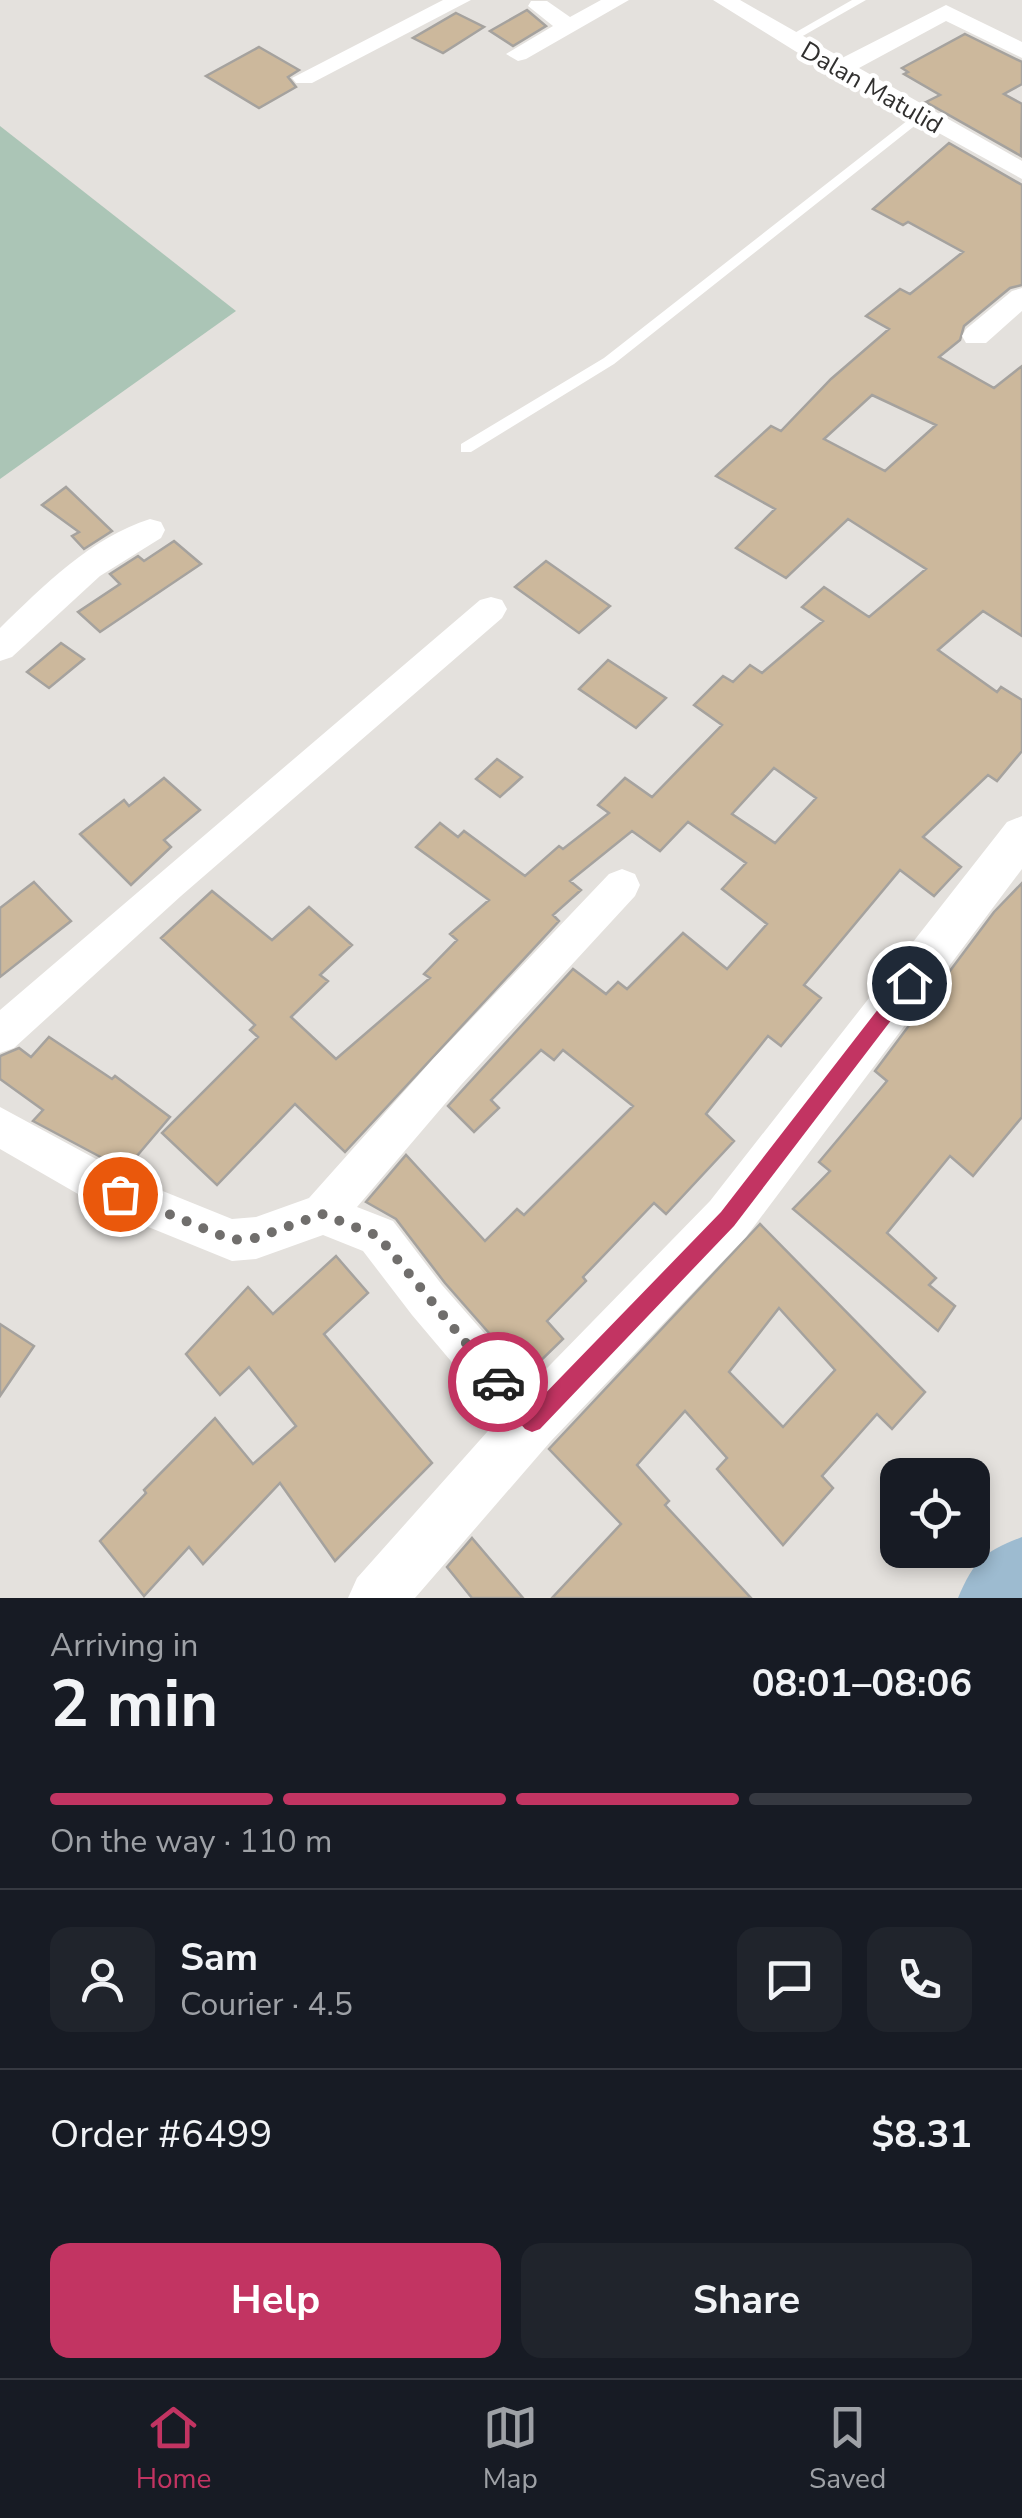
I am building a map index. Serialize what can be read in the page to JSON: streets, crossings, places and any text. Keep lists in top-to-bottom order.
{
  "streets": {
    "street": ["Dalan Matulid"]
  },
  "page": {
    "heading": ["2 min", "Arriving in", "08:01–08:06"],
    "panel": [
      "Sam",
      "Courier · 4.5",
      "Order #6499",
      "$8.31"
    ],
    "bar": "On the way · 110 m",
    "buttons": ["Help", "Share"],
    "tabs": ["Home", "Map", "Saved"]
  }
}
